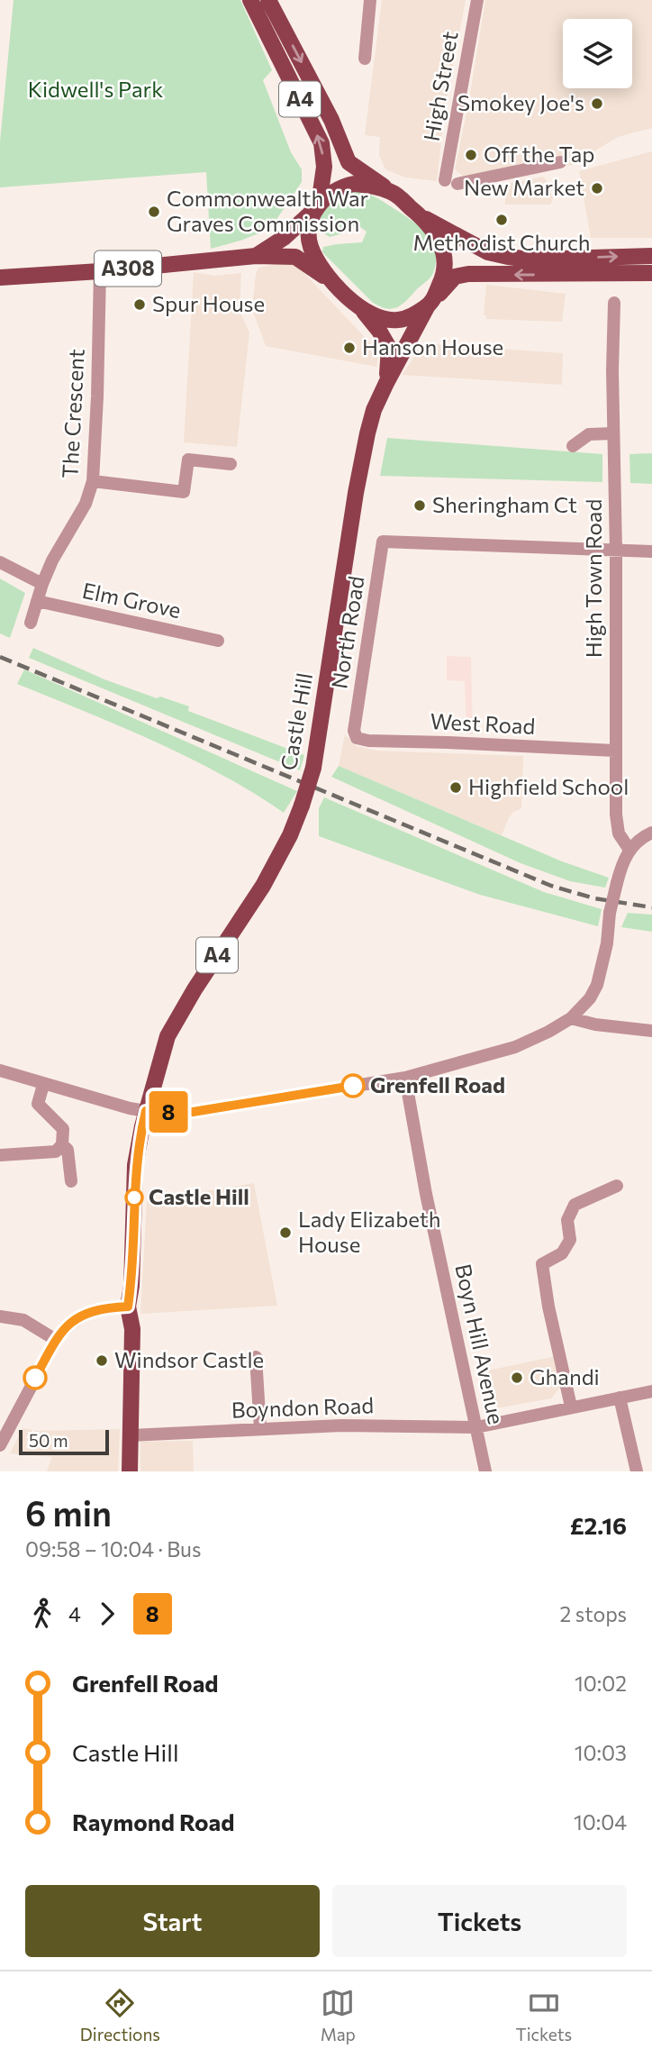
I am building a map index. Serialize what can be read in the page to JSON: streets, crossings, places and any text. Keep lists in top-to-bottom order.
{
  "streets": {
    "main road": ["A4", "A308", "Castle Hill"],
    "street": [
      "High Street",
      "The Crescent",
      "High Town Road",
      "Elm Grove",
      "North Road",
      "West Road",
      "Boyn Hill Avenue",
      "Boyndon Road"
    ]
  },
  "crossings": [
    ["A4", "A308"],
    ["A4", "Castle Hill"],
    ["A4", "Boyndon Road"],
    ["A308", "The Crescent"],
    ["The Crescent", "Elm Grove"],
    ["High Town Road", "North Road"],
    ["High Town Road", "West Road"],
    ["North Road", "West Road"],
    ["Boyn Hill Avenue", "Boyndon Road"]
  ],
  "parks": ["Kidwell's Park"],
  "places": [
    "Smokey Joe's",
    "Off the Tap",
    "New Market",
    "Commonwealth War Graves Commission",
    "Methodist Church",
    "Spur House",
    "Hanson House",
    "Sheringham Ct",
    "Highfield School",
    "Grenfell Road",
    "Castle Hill",
    "Lady Elizabeth House",
    "Windsor Castle",
    "Ghandi"
  ],
  "lines": ["bus line 8"],
  "scale_bar": "50 m",
  "page": {
    "on_map": "8",
    "scale": "50 m",
    "heading": ["6 min", "09:58 – 10:04 · Bus", "£2.16"],
    "legs": ["4", "8", "2 stops"],
    "list": [
      {
        "name": "Grenfell Road",
        "value": "10:02"
      },
      {
        "name": "Castle Hill",
        "value": "10:03"
      },
      {
        "name": "Raymond Road",
        "value": "10:04"
      }
    ],
    "buttons": ["Start", "Tickets"],
    "tabs": ["Directions", "Map", "Tickets"]
  }
}
